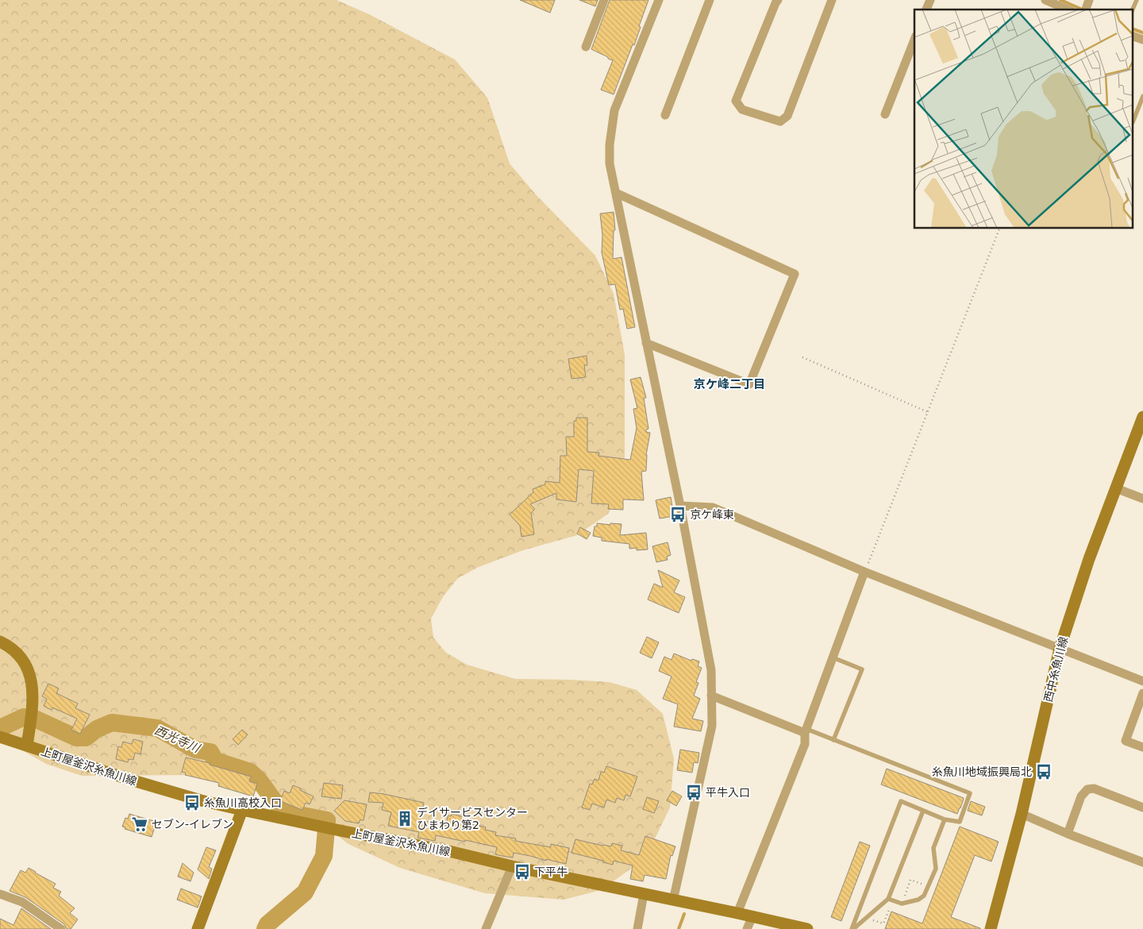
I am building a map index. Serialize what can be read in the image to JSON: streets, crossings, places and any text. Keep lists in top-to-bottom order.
{
  "streets": {
    "main road": ["西中糸魚川線", "上町屋釜沢糸魚川線"]
  },
  "districts": ["京ケ峰二丁目"],
  "water": ["西光寺川"],
  "places": {
    "bus stop": [
      "京ケ峰東",
      "糸魚川地域振興局北",
      "平牛入口",
      "糸魚川高校入口",
      "下平牛"
    ],
    "building": ["デイサービスセンター ひまわり第2"],
    "supermarket": ["セブン-イレブン"]
  }
}
